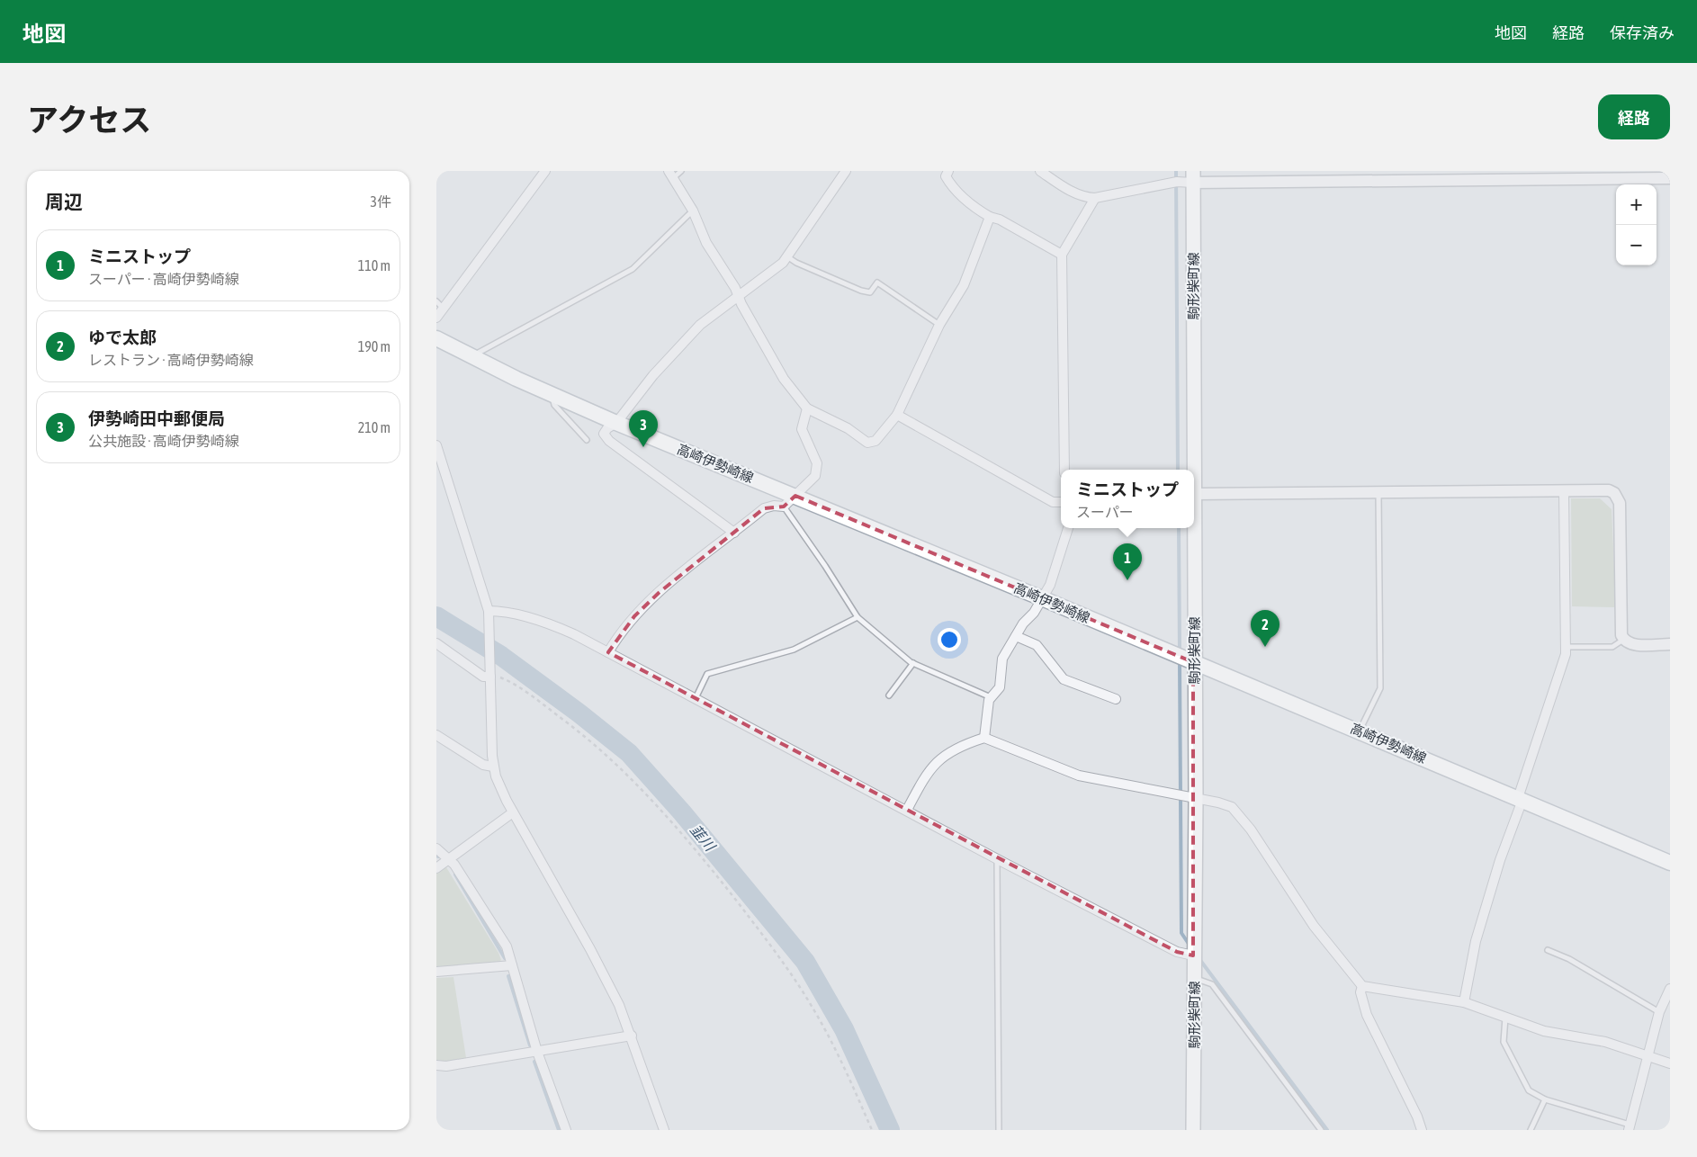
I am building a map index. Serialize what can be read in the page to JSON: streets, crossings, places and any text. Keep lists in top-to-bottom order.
{
  "streets": {
    "main road": ["駒形柴町線", "高崎伊勢崎線"]
  },
  "crossings": [
    ["駒形柴町線", "高崎伊勢崎線"]
  ],
  "water": ["韮川"],
  "page": {
    "header": "地図",
    "nav": ["地図", "経路", "保存済み"],
    "title": "アクセス",
    "buttons": "経路",
    "heading": ["周辺", "3件"],
    "map_buttons": ["+", "−"],
    "list": [
      {
        "mark": "1",
        "name": "ミニストップ",
        "note": "スーパー · 高崎伊勢崎線",
        "value": "110 m"
      },
      {
        "mark": "2",
        "name": "ゆで太郎",
        "note": "レストラン · 高崎伊勢崎線",
        "value": "190 m"
      },
      {
        "mark": "3",
        "name": "伊勢崎田中郵便局",
        "note": "公共施設 · 高崎伊勢崎線",
        "value": "210 m"
      }
    ],
    "pins": ["3", "1", "2"],
    "popup": ["ミニストップ", "スーパー"]
  }
}
